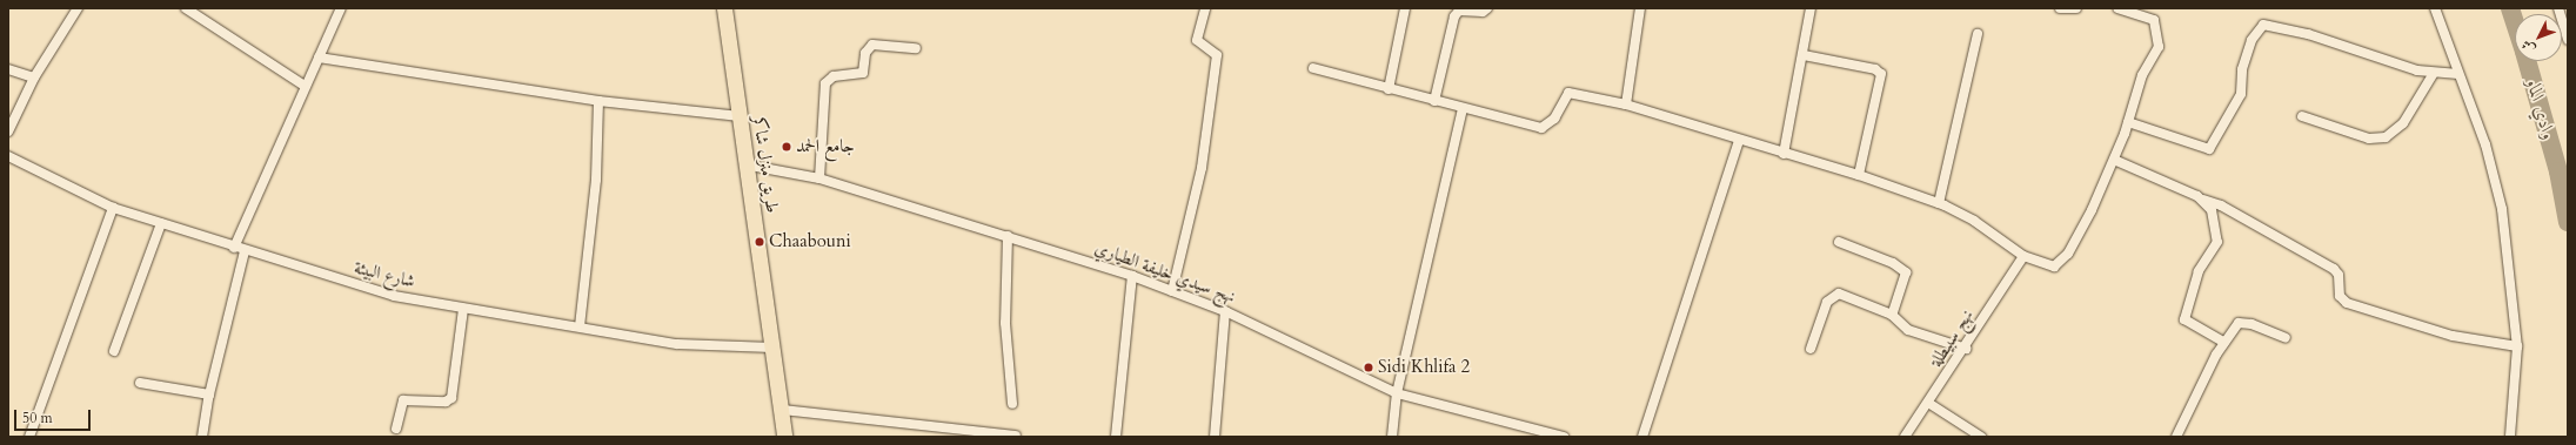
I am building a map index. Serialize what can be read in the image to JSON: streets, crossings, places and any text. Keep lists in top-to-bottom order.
{
  "streets": {
    "main road": ["طريق منزل شاكر"],
    "street": ["نهج سيدي خليفة الطياري", "شارع البيئة", "نهج سبيطلة"]
  },
  "crossings": [
    ["طريق منزل شاكر", "نهج سيدي خليفة الطياري"],
    ["طريق منزل شاكر", "شارع البيئة"]
  ],
  "water": ["وادي الماو"],
  "places": ["جامع الحمد", "Chaabouni", "Sidi Khlifa 2"],
  "scale_bar": "50 m",
  "north": "bottom left"
}
